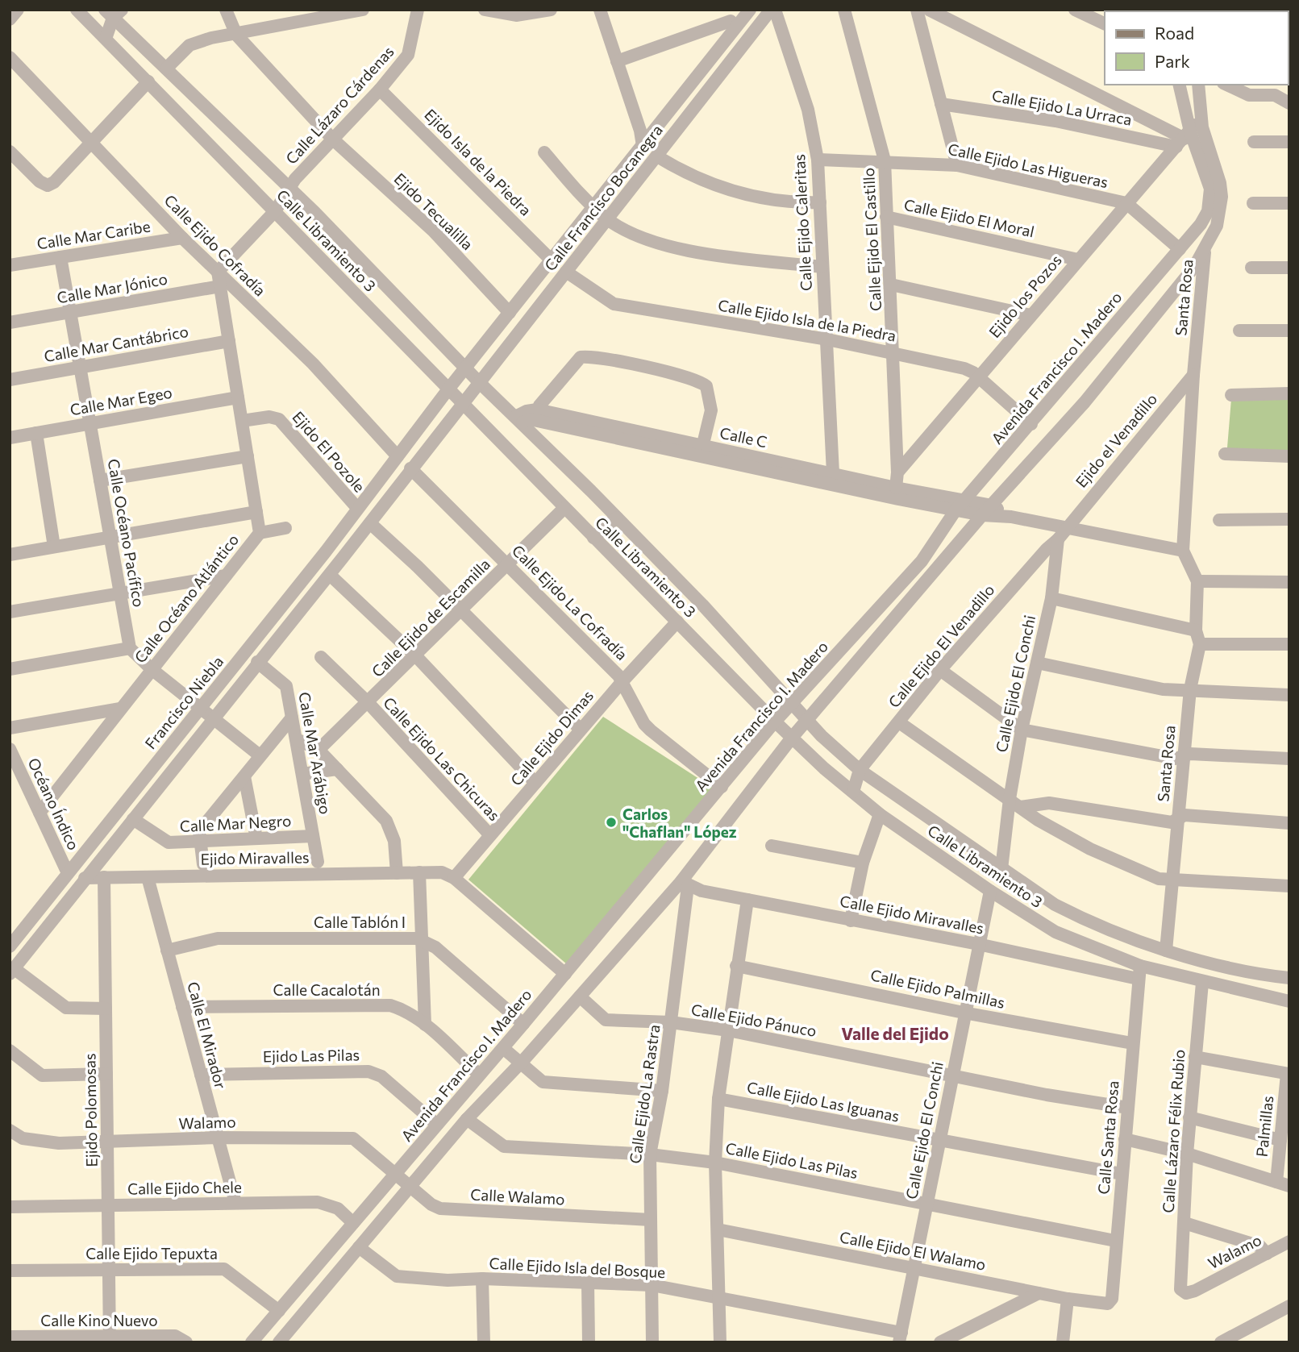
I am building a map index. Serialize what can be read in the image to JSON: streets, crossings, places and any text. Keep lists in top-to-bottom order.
{
  "streets": {
    "street": [
      "Calle Lázaro Cárdenas",
      "Calle Ejido La Urraca",
      "Ejido Isla de la Piedra",
      "Calle Ejido Las Higueras",
      "Calle Francisco Bocanegra",
      "Ejido Tecualilla",
      "Calle Ejido El Moral",
      "Calle Ejido Caleritas",
      "Calle Mar Caribe",
      "Calle Ejido El Castillo",
      "Calle Libramiento 3",
      "Calle Ejido Cofradía",
      "Calle Mar Jónico",
      "Ejido los Pozos",
      "Santa Rosa",
      "Calle Ejido Isla de la Piedra",
      "Calle Mar Cantábrico",
      "Avenida Francisco I. Madero",
      "Calle Mar Egeo",
      "Calle C",
      "Ejido el Venadillo",
      "Ejido El Pozole",
      "Calle Océano Pacífico",
      "Calle Océano Atlántico",
      "Calle Ejido La Cofradía",
      "Calle Ejido de Escamilla",
      "Calle Ejido El Venadillo",
      "Calle Ejido El Conchi",
      "Francisco Niebla",
      "Calle Ejido Dimas",
      "Calle Mar Arábigo",
      "Calle Ejido Las Chicuras",
      "Océano Índico",
      "Calle Mar Negro",
      "Ejido Miravalles",
      "Calle Ejido Miravalles",
      "Calle Tablón I",
      "Calle Ejido Palmillas",
      "Calle Cacalotán",
      "Calle Ejido Pánuco",
      "Calle El Mirador",
      "Ejido Las Pilas",
      "Calle Ejido La Rastra",
      "Calle Ejido Las Iguanas",
      "Ejido Polomosas",
      "Walamo",
      "Palmillas",
      "Calle Lázaro Félix Rubio",
      "Calle Santa Rosa",
      "Calle Ejido Las Pilas",
      "Calle Ejido Chele",
      "Calle Walamo",
      "Calle Ejido El Walamo",
      "Calle Ejido Tepuxta",
      "Calle Ejido Isla del Bosque",
      "Calle Kino Nuevo"
    ]
  },
  "crossings": [
    ["Calle Lázaro Cárdenas", "Ejido Isla de la Piedra"],
    ["Calle Lázaro Cárdenas", "Ejido Tecualilla"],
    ["Calle Lázaro Cárdenas", "Calle Libramiento 3"],
    ["Calle Lázaro Cárdenas", "Calle Ejido Cofradía"],
    ["Calle Lázaro Cárdenas", "Calle Océano Atlántico"],
    ["Calle Ejido La Urraca", "Ejido los Pozos"],
    ["Calle Ejido La Urraca", "Avenida Francisco I. Madero"],
    ["Ejido Isla de la Piedra", "Calle Francisco Bocanegra"],
    ["Calle Ejido Las Higueras", "Calle Ejido Caleritas"],
    ["Calle Ejido Las Higueras", "Calle Ejido El Castillo"],
    ["Calle Ejido Las Higueras", "Ejido los Pozos"],
    ["Calle Ejido Las Higueras", "Avenida Francisco I. Madero"],
    ["Calle Francisco Bocanegra", "Ejido Tecualilla"],
    ["Calle Francisco Bocanegra", "Calle Ejido Caleritas"],
    ["Calle Francisco Bocanegra", "Calle Libramiento 3"],
    ["Calle Francisco Bocanegra", "Calle Ejido Cofradía"],
    ["Calle Francisco Bocanegra", "Calle Ejido Isla de la Piedra"],
    ["Calle Francisco Bocanegra", "Calle Ejido La Cofradía"],
    ["Calle Francisco Bocanegra", "Francisco Niebla"],
    ["Calle Ejido El Moral", "Calle Ejido El Castillo"],
    ["Calle Ejido El Moral", "Ejido los Pozos"],
    ["Calle Ejido Caleritas", "Calle Ejido Isla de la Piedra"],
    ["Calle Ejido Caleritas", "Calle C"],
    ["Calle Mar Caribe", "Calle Ejido Cofradía"],
    ["Calle Mar Caribe", "Calle Océano Pacífico"],
    ["Calle Ejido El Castillo", "Ejido los Pozos"],
    ["Calle Ejido El Castillo", "Calle Ejido Isla de la Piedra"],
    ["Calle Libramiento 3", "Santa Rosa"],
    ["Calle Libramiento 3", "Avenida Francisco I. Madero"],
    ["Calle Libramiento 3", "Calle C"],
    ["Calle Libramiento 3", "Calle Ejido de Escamilla"],
    ["Calle Libramiento 3", "Calle Ejido El Venadillo"],
    ["Calle Libramiento 3", "Calle Ejido El Conchi"],
    ["Calle Libramiento 3", "Calle Ejido Dimas"],
    ["Calle Libramiento 3", "Calle Ejido Miravalles"],
    ["Calle Libramiento 3", "Calle Lázaro Félix Rubio"],
    ["Calle Libramiento 3", "Calle Santa Rosa"],
    ["Calle Ejido Cofradía", "Calle Océano Atlántico"],
    ["Calle Ejido Cofradía", "Francisco Niebla"],
    ["Calle Mar Jónico", "Calle Océano Pacífico"],
    ["Calle Mar Jónico", "Calle Océano Atlántico"],
    ["Ejido los Pozos", "Calle Ejido Isla de la Piedra"],
    ["Ejido los Pozos", "Avenida Francisco I. Madero"],
    ["Santa Rosa", "Ejido el Venadillo"],
    ["Calle Ejido Isla de la Piedra", "Avenida Francisco I. Madero"],
    ["Calle Mar Cantábrico", "Calle Océano Pacífico"],
    ["Calle Mar Cantábrico", "Calle Océano Atlántico"],
    ["Avenida Francisco I. Madero", "Calle C"],
    ["Avenida Francisco I. Madero", "Calle Ejido La Cofradía"],
    ["Avenida Francisco I. Madero", "Calle Tablón I"],
    ["Avenida Francisco I. Madero", "Calle Cacalotán"],
    ["Avenida Francisco I. Madero", "Ejido Las Pilas"],
    ["Avenida Francisco I. Madero", "Walamo"],
    ["Avenida Francisco I. Madero", "Calle Ejido Chele"],
    ["Avenida Francisco I. Madero", "Calle Walamo"],
    ["Avenida Francisco I. Madero", "Calle Ejido Tepuxta"],
    ["Calle Mar Egeo", "Calle Océano Pacífico"],
    ["Calle Mar Egeo", "Calle Océano Atlántico"],
    ["Ejido el Venadillo", "Calle Ejido El Venadillo"],
    ["Ejido el Venadillo", "Calle Ejido El Conchi"],
    ["Ejido El Pozole", "Calle Océano Atlántico"],
    ["Ejido El Pozole", "Francisco Niebla"],
    ["Calle Océano Atlántico", "Océano Índico"],
    ["Calle Ejido La Cofradía", "Calle Ejido de Escamilla"],
    ["Calle Ejido La Cofradía", "Francisco Niebla"],
    ["Calle Ejido La Cofradía", "Calle Ejido Dimas"],
    ["Calle Ejido de Escamilla", "Calle Ejido Las Chicuras"],
    ["Calle Ejido El Venadillo", "Calle Ejido El Conchi"],
    ["Calle Ejido El Conchi", "Calle Ejido Miravalles"],
    ["Calle Ejido El Conchi", "Calle Ejido Palmillas"],
    ["Calle Ejido El Conchi", "Calle Ejido Pánuco"],
    ["Calle Ejido El Conchi", "Calle Ejido Las Iguanas"],
    ["Calle Ejido El Conchi", "Calle Ejido Las Pilas"],
    ["Calle Ejido El Conchi", "Calle Ejido El Walamo"],
    ["Calle Ejido El Conchi", "Calle Ejido Isla del Bosque"],
    ["Francisco Niebla", "Calle Mar Arábigo"],
    ["Francisco Niebla", "Océano Índico"],
    ["Francisco Niebla", "Calle Mar Negro"],
    ["Francisco Niebla", "Ejido Miravalles"],
    ["Calle Ejido Dimas", "Calle Ejido Las Chicuras"],
    ["Calle Ejido Dimas", "Ejido Miravalles"],
    ["Calle Mar Arábigo", "Calle Mar Negro"],
    ["Ejido Miravalles", "Calle El Mirador"],
    ["Ejido Miravalles", "Ejido Polomosas"],
    ["Calle Ejido Miravalles", "Calle Ejido La Rastra"],
    ["Calle Ejido Miravalles", "Calle Santa Rosa"],
    ["Calle Tablón I", "Calle El Mirador"],
    ["Calle Ejido Palmillas", "Calle Santa Rosa"],
    ["Calle Cacalotán", "Calle El Mirador"],
    ["Calle Ejido Pánuco", "Calle Ejido La Rastra"],
    ["Calle Ejido Pánuco", "Calle Santa Rosa"],
    ["Calle El Mirador", "Ejido Las Pilas"],
    ["Calle El Mirador", "Walamo"],
    ["Calle El Mirador", "Calle Ejido Chele"],
    ["Calle Ejido La Rastra", "Calle Ejido Las Pilas"],
    ["Calle Ejido La Rastra", "Calle Walamo"],
    ["Calle Ejido La Rastra", "Calle Ejido Isla del Bosque"],
    ["Calle Ejido Las Iguanas", "Calle Santa Rosa"],
    ["Ejido Polomosas", "Walamo"],
    ["Ejido Polomosas", "Calle Ejido Chele"],
    ["Ejido Polomosas", "Calle Ejido Tepuxta"],
    ["Ejido Polomosas", "Calle Kino Nuevo"],
    ["Walamo", "Calle Lázaro Félix Rubio"],
    ["Walamo", "Calle Walamo"],
    ["Calle Santa Rosa", "Calle Ejido Las Pilas"],
    ["Calle Santa Rosa", "Calle Ejido El Walamo"]
  ],
  "districts": ["Valle del Ejido"],
  "places": ["Carlos \"Chaflan\" López"],
  "legend": ["Road", "Park"]
}
